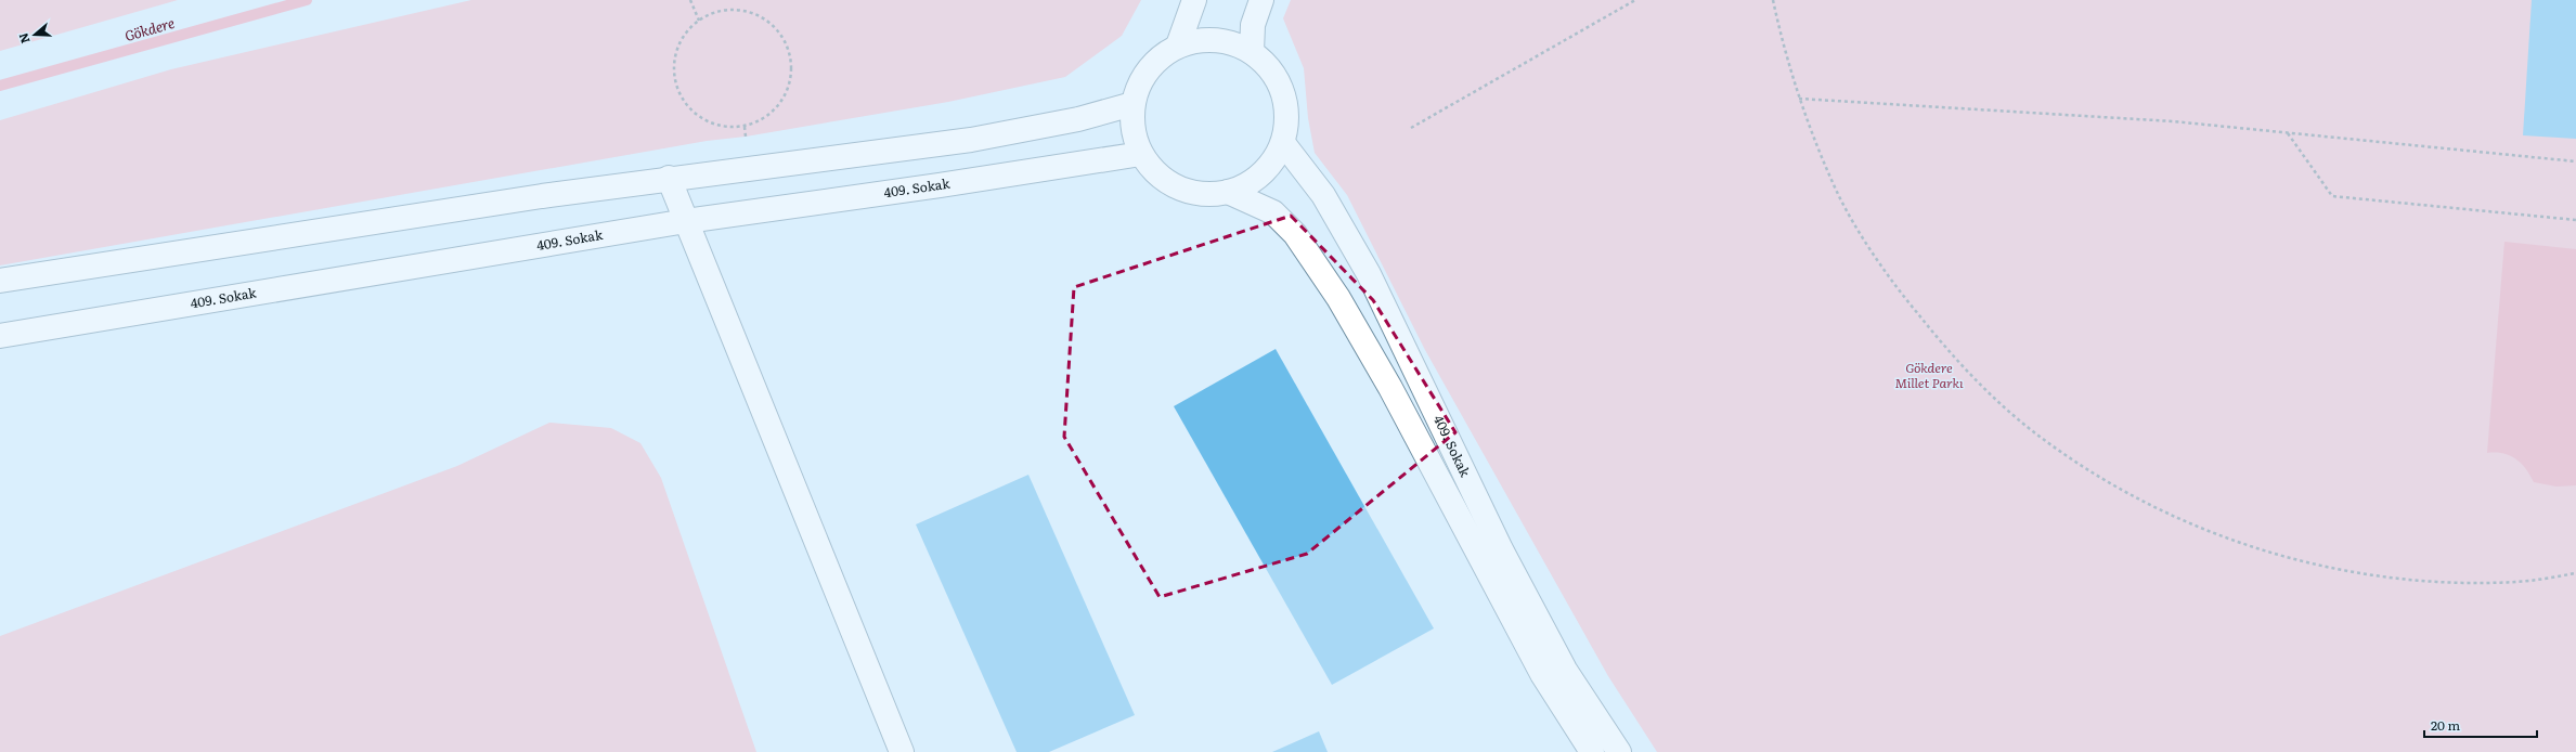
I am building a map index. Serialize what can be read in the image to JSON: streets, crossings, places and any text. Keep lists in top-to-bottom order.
{
  "streets": {
    "main road": ["409. Sokak"]
  },
  "water": ["Gökdere"],
  "parks": ["Gökdere Millet Parkı"],
  "scale_bar": "20 m",
  "north": "left"
}
